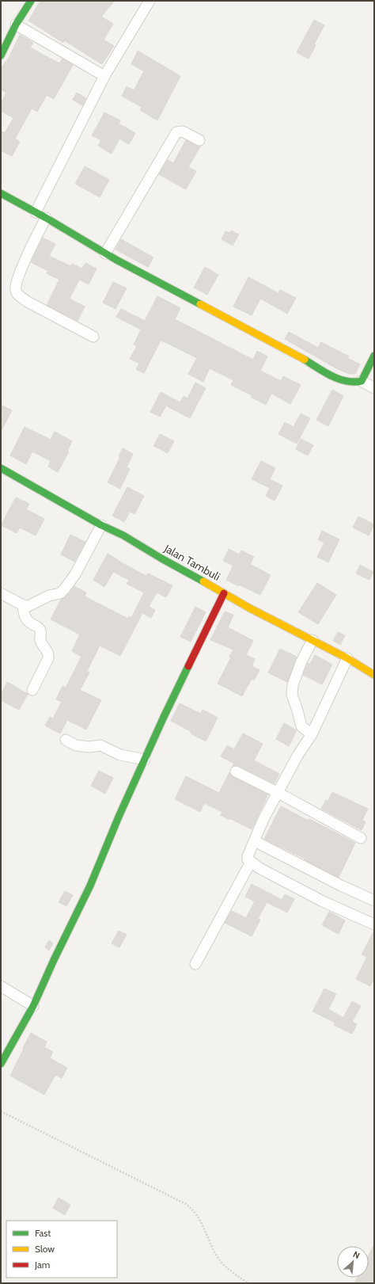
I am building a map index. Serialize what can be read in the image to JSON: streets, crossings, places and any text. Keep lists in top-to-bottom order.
{
  "streets": {
    "street": ["Jalan Tambuli"]
  },
  "legend": ["Fast", "Slow", "Jam"],
  "north": "top right"
}
